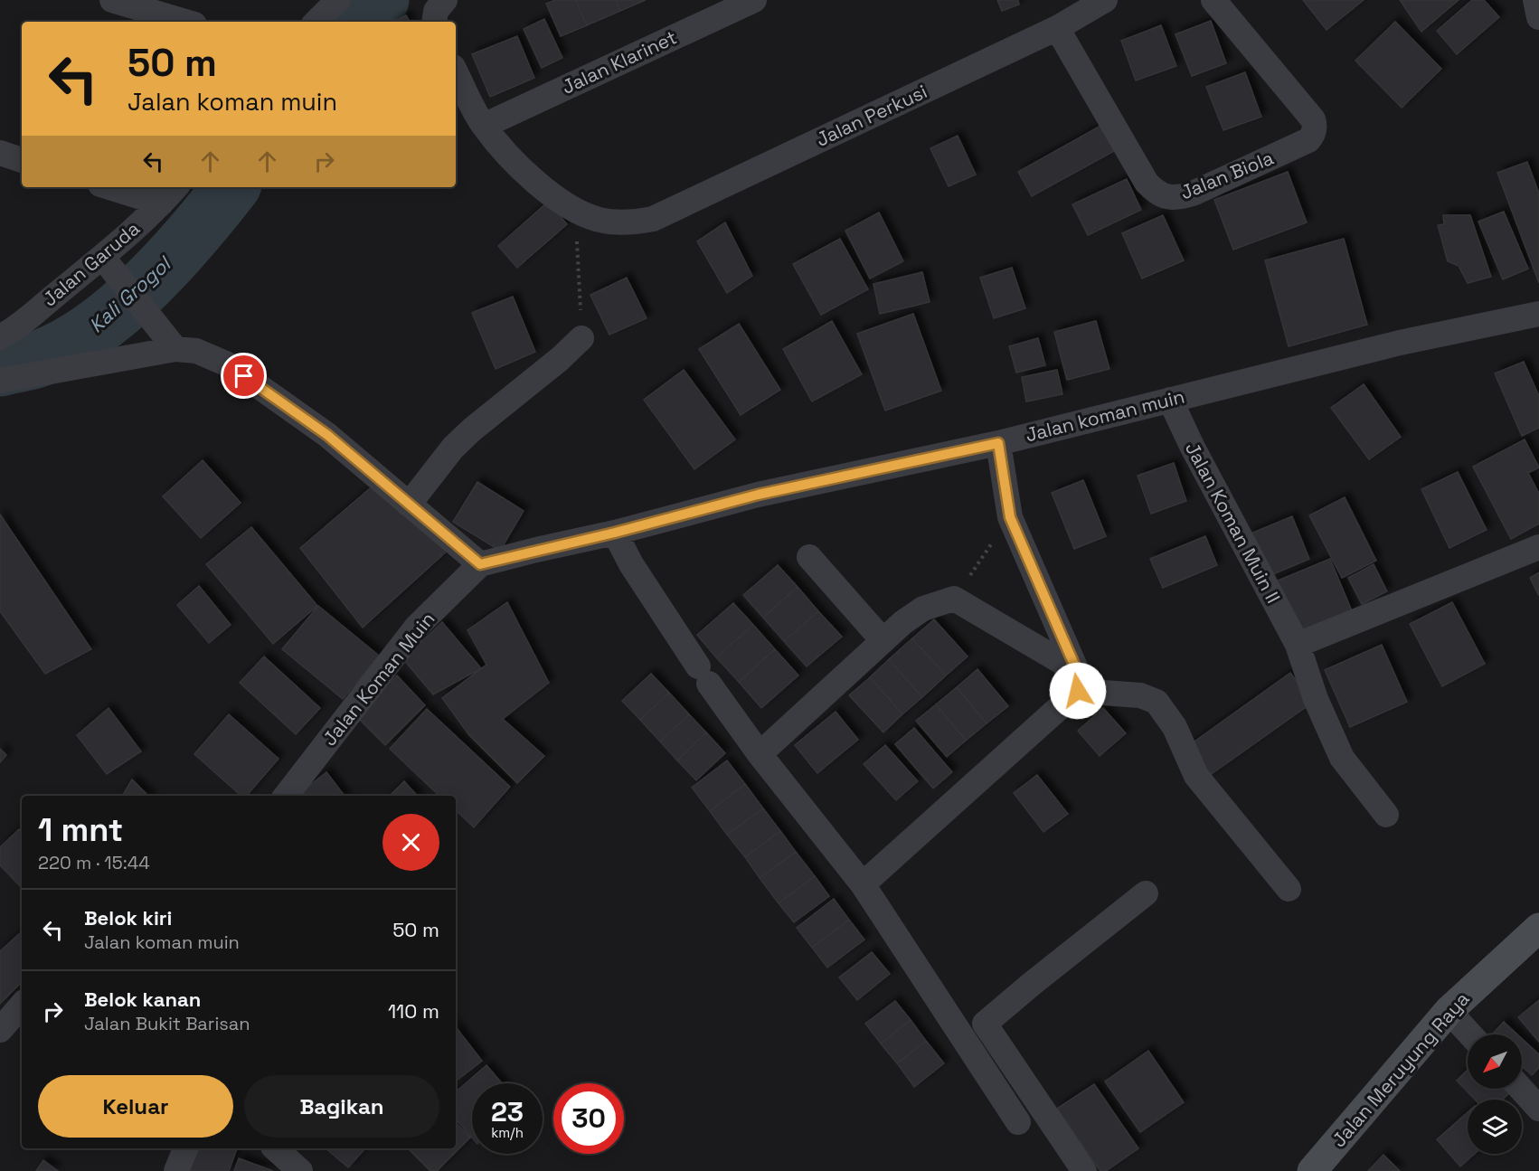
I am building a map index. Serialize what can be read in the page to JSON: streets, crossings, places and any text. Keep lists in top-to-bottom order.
{
  "streets": {
    "main road": ["Jalan Meruyung Raya"],
    "street": [
      "Jalan Klarinet",
      "Jalan Perkusi",
      "Jalan Biola",
      "Jalan Garuda",
      "Jalan koman muin",
      "Jalan Koman Muin II",
      "Jalan Koman Muin"
    ]
  },
  "crossings": [
    ["Jalan Klarinet", "Jalan Perkusi"],
    ["Jalan Perkusi", "Jalan Biola"],
    ["Jalan koman muin", "Jalan Koman Muin II"],
    ["Jalan koman muin", "Jalan Koman Muin"]
  ],
  "water": ["Kali Grogol"],
  "north": "bottom left",
  "page": {
    "turn": ["50 m", "Jalan koman muin"],
    "heading": ["1 mnt", "220 m · 15:44"],
    "list": [
      {
        "name": "Belok kiri",
        "note": "Jalan koman muin",
        "value": "50 m"
      },
      {
        "name": "Belok kanan",
        "note": "Jalan Bukit Barisan",
        "value": "110 m"
      }
    ],
    "buttons": ["Keluar", "Bagikan"],
    "speed": "23 km/h",
    "limit": "30"
  }
}
